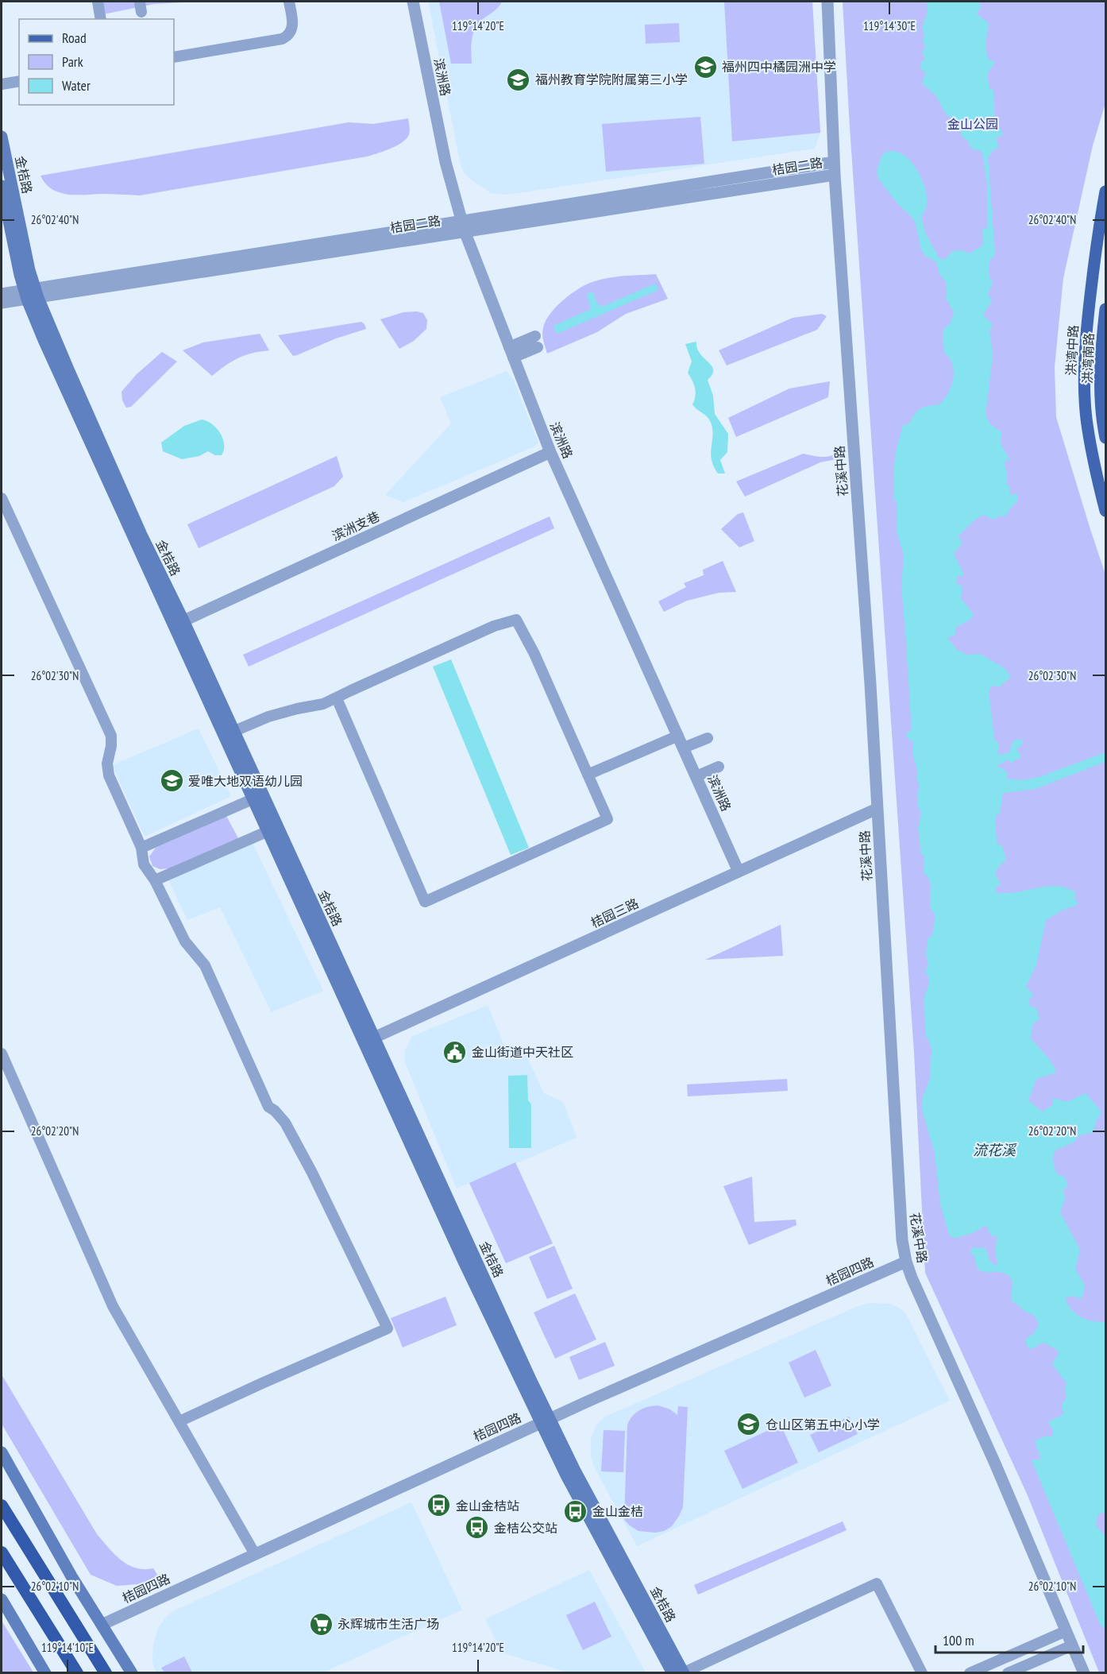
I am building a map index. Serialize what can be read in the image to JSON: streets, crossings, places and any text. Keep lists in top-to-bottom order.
{
  "streets": {
    "main road": ["金桔路", "洪湾中路", "洪湾南路"],
    "street": [
      "滨洲路",
      "桔园二路",
      "花溪中路",
      "滨洲支巷",
      "桔园三路",
      "桔园四路"
    ]
  },
  "crossings": [
    ["滨洲路", "桔园二路"],
    ["滨洲路", "滨洲支巷"],
    ["滨洲路", "桔园三路"],
    ["桔园二路", "金桔路"],
    ["桔园二路", "花溪中路"],
    ["金桔路", "滨洲支巷"],
    ["金桔路", "桔园三路"],
    ["金桔路", "桔园四路"],
    ["花溪中路", "桔园三路"],
    ["花溪中路", "桔园四路"]
  ],
  "water": ["流花溪"],
  "parks": ["金山公园"],
  "places": {
    "school or university": [
      "福州四中橘园洲中学",
      "福州教育学院附属第三小学",
      "爱唯大地双语幼儿园",
      "仓山区第五中心小学"
    ],
    "public building": ["金山街道中天社区"],
    "bus stop": ["金山金桔站", "金山金桔", "金桔公交站"],
    "supermarket": ["永辉城市生活广场"]
  },
  "legend": ["Road", "Park", "Water"],
  "scale_bar": "100 m",
  "coordinates": [
    "119°14'20\"E",
    "119°14'30\"E",
    "26°02'40\"N",
    "26°02'30\"N",
    "26°02'20\"N",
    "26°02'10\"N",
    "119°14'10\"E"
  ]
}
